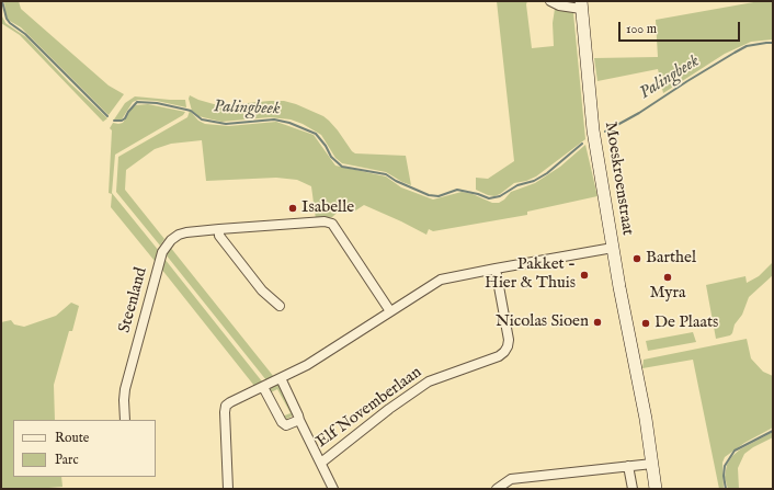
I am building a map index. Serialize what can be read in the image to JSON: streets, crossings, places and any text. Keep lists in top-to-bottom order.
{
  "streets": {
    "main road": ["Moeskroenstraat"],
    "street": ["Steenland", "Elf Novemberlaan"]
  },
  "water": ["Palingbeek"],
  "places": [
    "Isabelle",
    "Barthel",
    "Pakket - Hier & Thuis",
    "Myra",
    "Nicolas Sioen",
    "De Plaats"
  ],
  "legend": ["Route", "Parc"],
  "scale_bar": "100 m"
}
